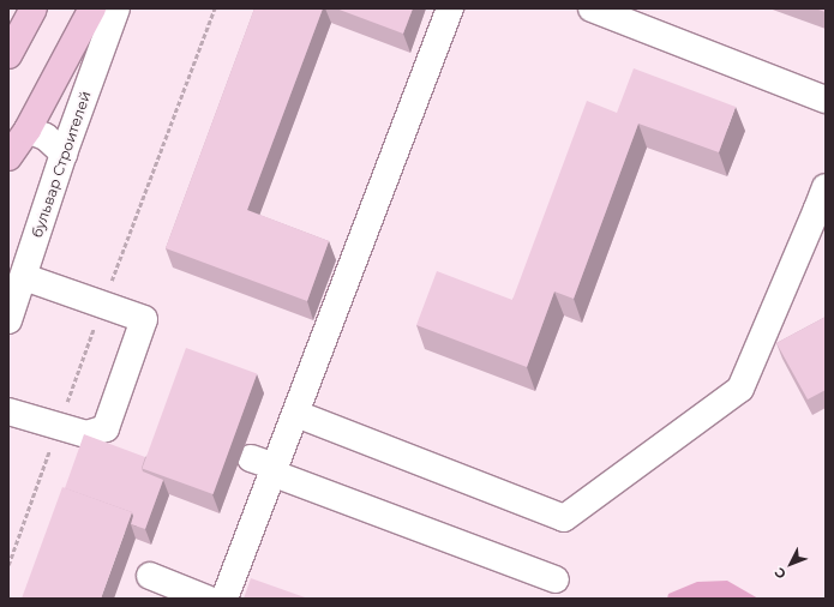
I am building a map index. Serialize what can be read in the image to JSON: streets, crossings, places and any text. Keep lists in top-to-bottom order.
{
  "streets": {
    "street": ["бульвар Строителей"]
  },
  "north": "bottom left"
}
